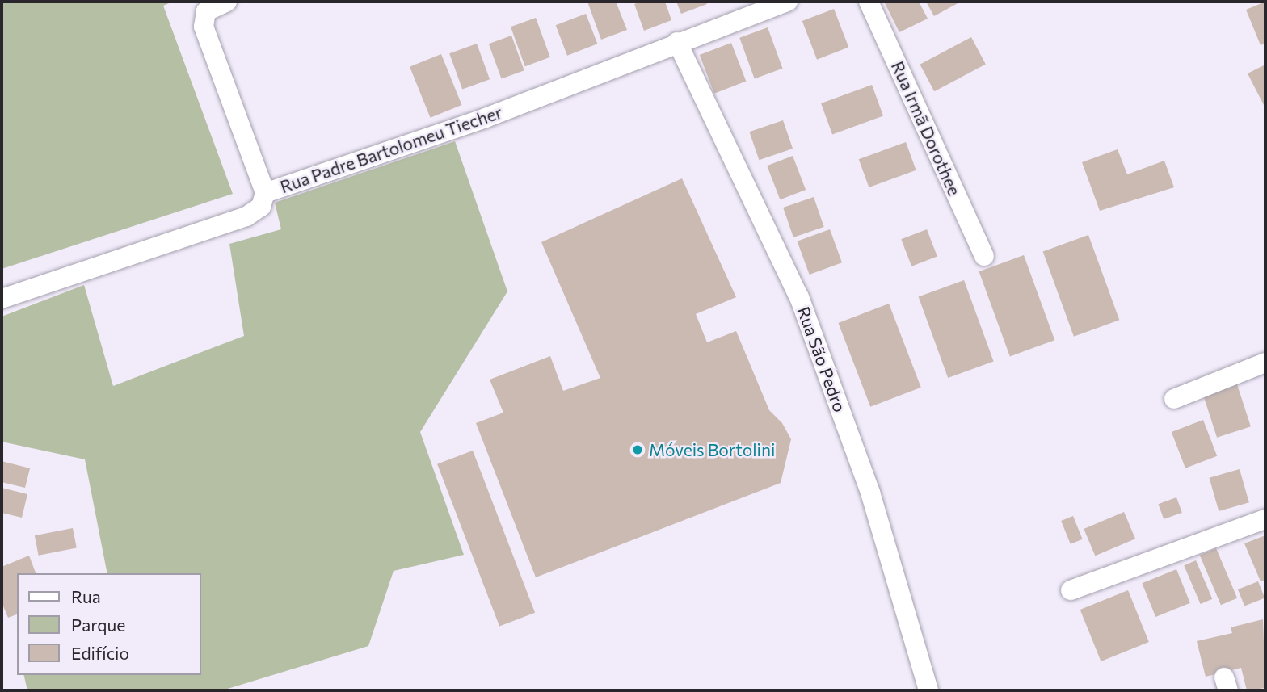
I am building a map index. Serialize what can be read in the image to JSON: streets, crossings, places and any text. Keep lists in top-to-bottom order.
{
  "streets": {
    "street": ["Rua Irmã Dorothee", "Rua Padre Bartolomeu Tiecher", "Rua São Pedro"]
  },
  "crossings": [
    ["Rua Padre Bartolomeu Tiecher", "Rua São Pedro"]
  ],
  "places": ["Móveis Bortolini"],
  "legend": ["Rua", "Parque", "Edifício"]
}
